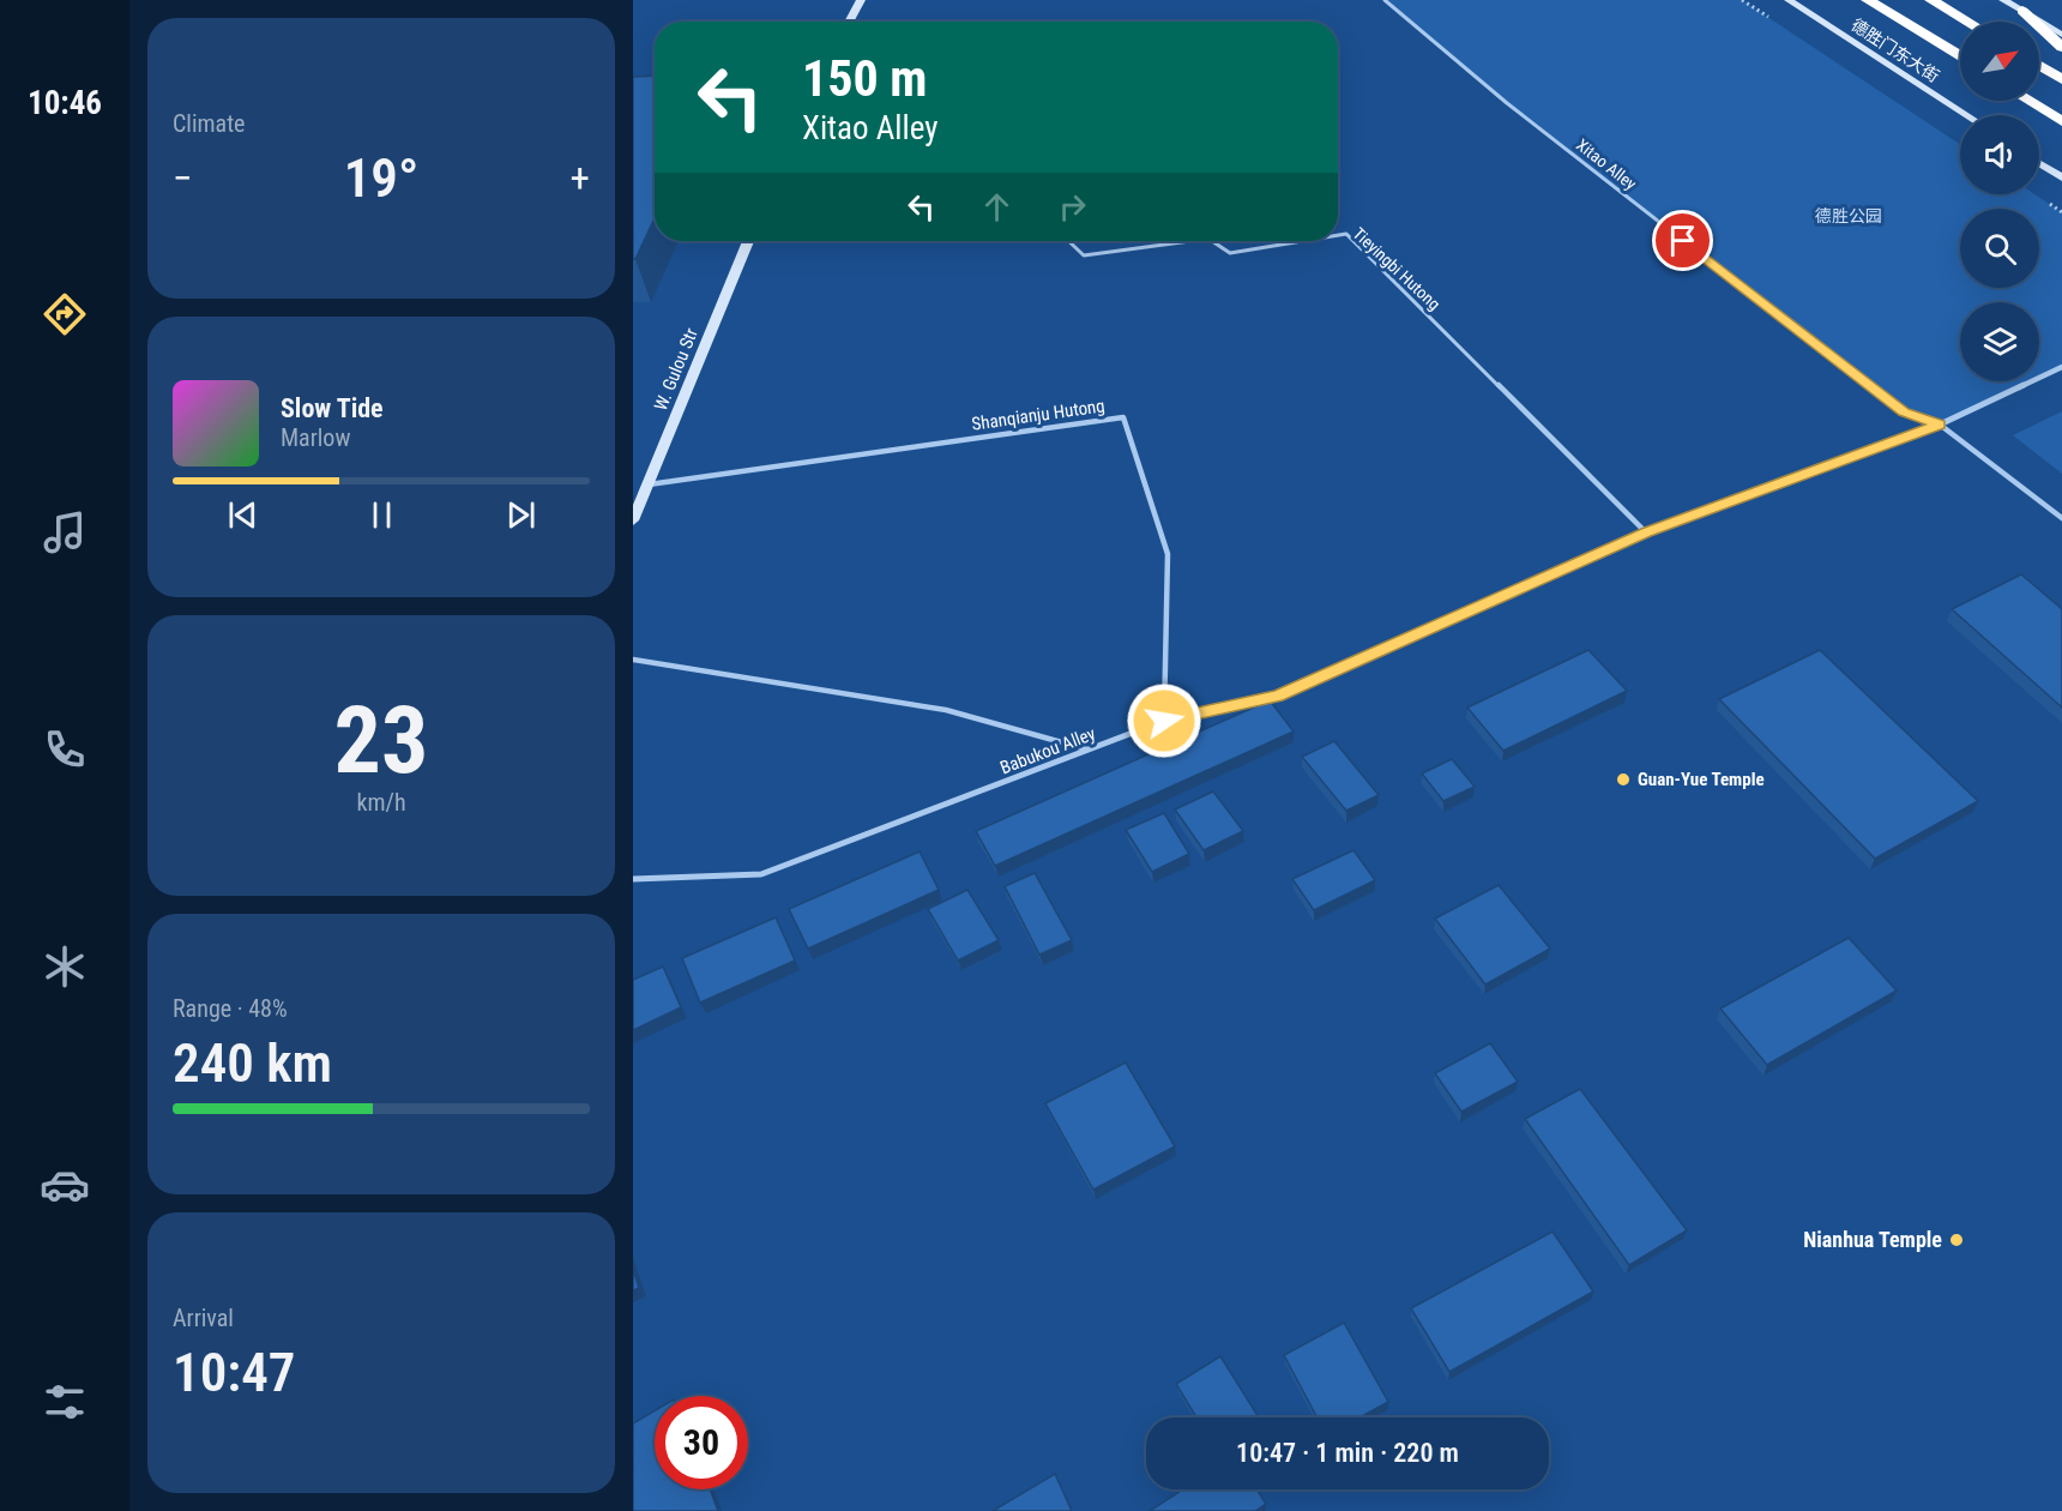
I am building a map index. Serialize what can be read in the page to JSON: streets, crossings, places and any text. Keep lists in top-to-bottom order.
{
  "streets": {
    "main road": ["德胜门东大街", "W. Gulou Str"],
    "street": ["Babukou Alley"],
    "lane": ["Xitao Alley", "Tieyingbi Hutong", "Shanqianju Hutong"]
  },
  "crossings": [
    ["Xitao Alley", "Babukou Alley"],
    ["Tieyingbi Hutong", "Babukou Alley"],
    ["W. Gulou Str", "Shanqianju Hutong"],
    ["Shanqianju Hutong", "Babukou Alley"]
  ],
  "parks": ["德胜公园"],
  "places": ["Guan-Yue Temple", "Nianhua Temple"],
  "north": "top right",
  "page": {
    "tabs": "10:46",
    "tile": [
      "Climate",
      ["23", "km/h"],
      ["Range · 48%", "240 km"],
      ["Arrival", "10:47"]
    ],
    "turn": ["150 m", "Xitao Alley"],
    "heat": ["−", "19°", "+"],
    "song": ["Slow Tide", "Marlow"],
    "limit": "30",
    "trip": "10:47 · 1 min · 220 m"
  }
}
